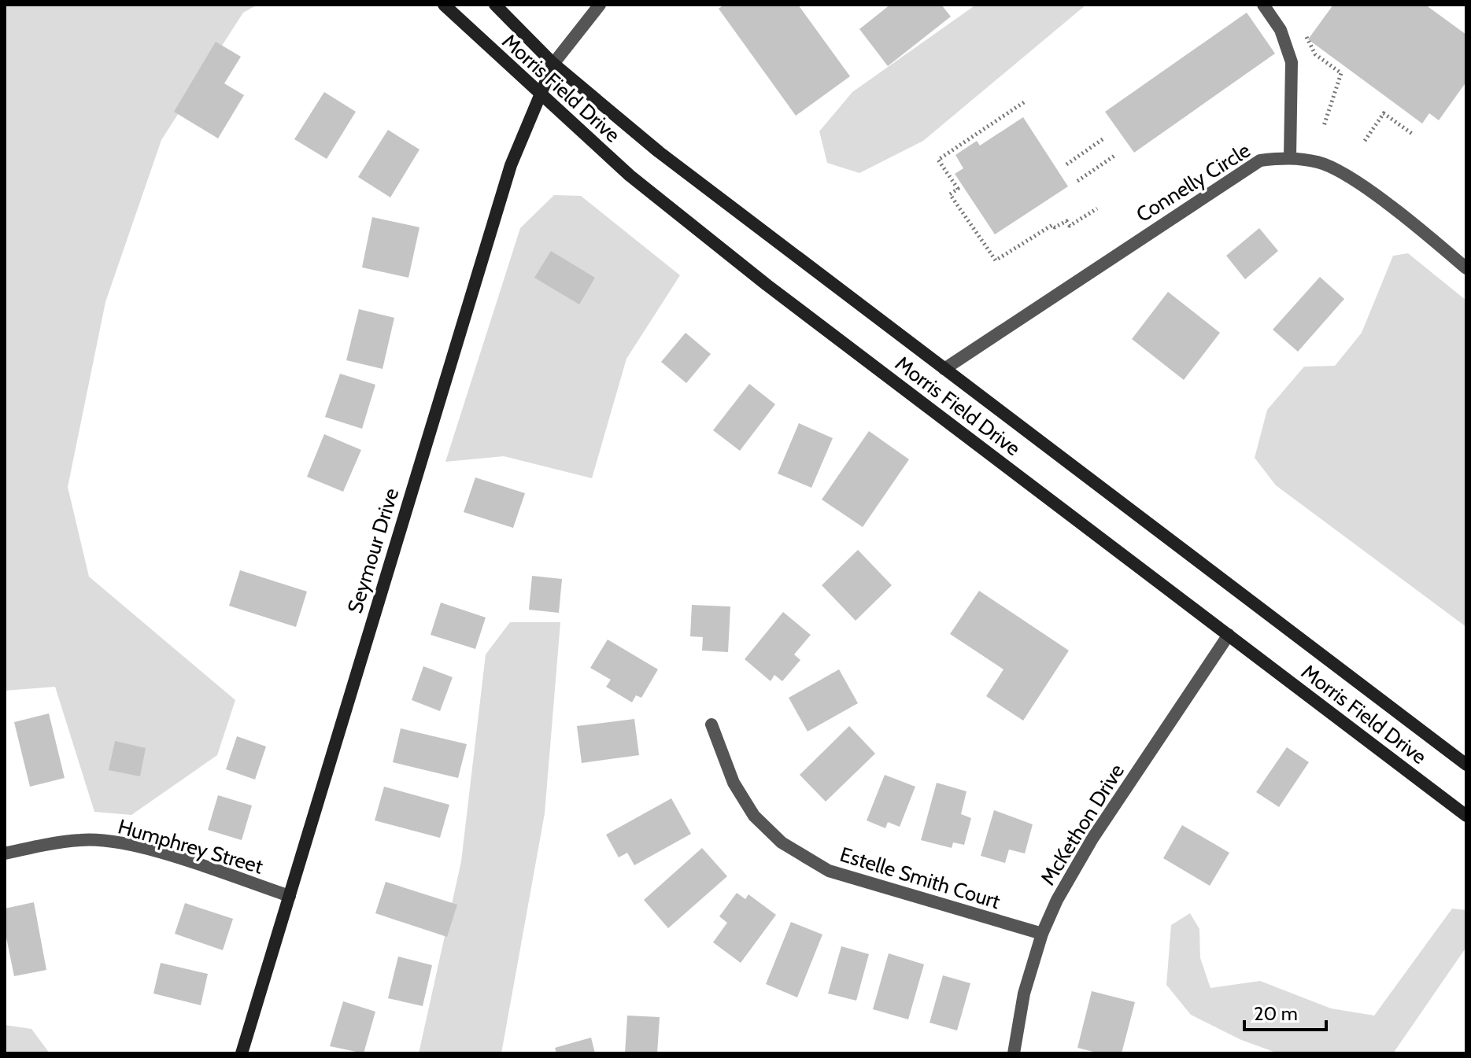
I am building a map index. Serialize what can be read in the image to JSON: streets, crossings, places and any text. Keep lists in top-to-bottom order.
{
  "streets": {
    "street": [
      "Morris Field Drive",
      "Connelly Circle",
      "Seymour Drive",
      "McKethon Drive",
      "Humphrey Street",
      "Estelle Smith Court"
    ]
  },
  "crossings": [
    ["Morris Field Drive", "Connelly Circle"],
    ["Morris Field Drive", "Seymour Drive"],
    ["Morris Field Drive", "McKethon Drive"],
    ["Seymour Drive", "Humphrey Street"],
    ["McKethon Drive", "Estelle Smith Court"]
  ],
  "scale_bar": "20 m"
}
